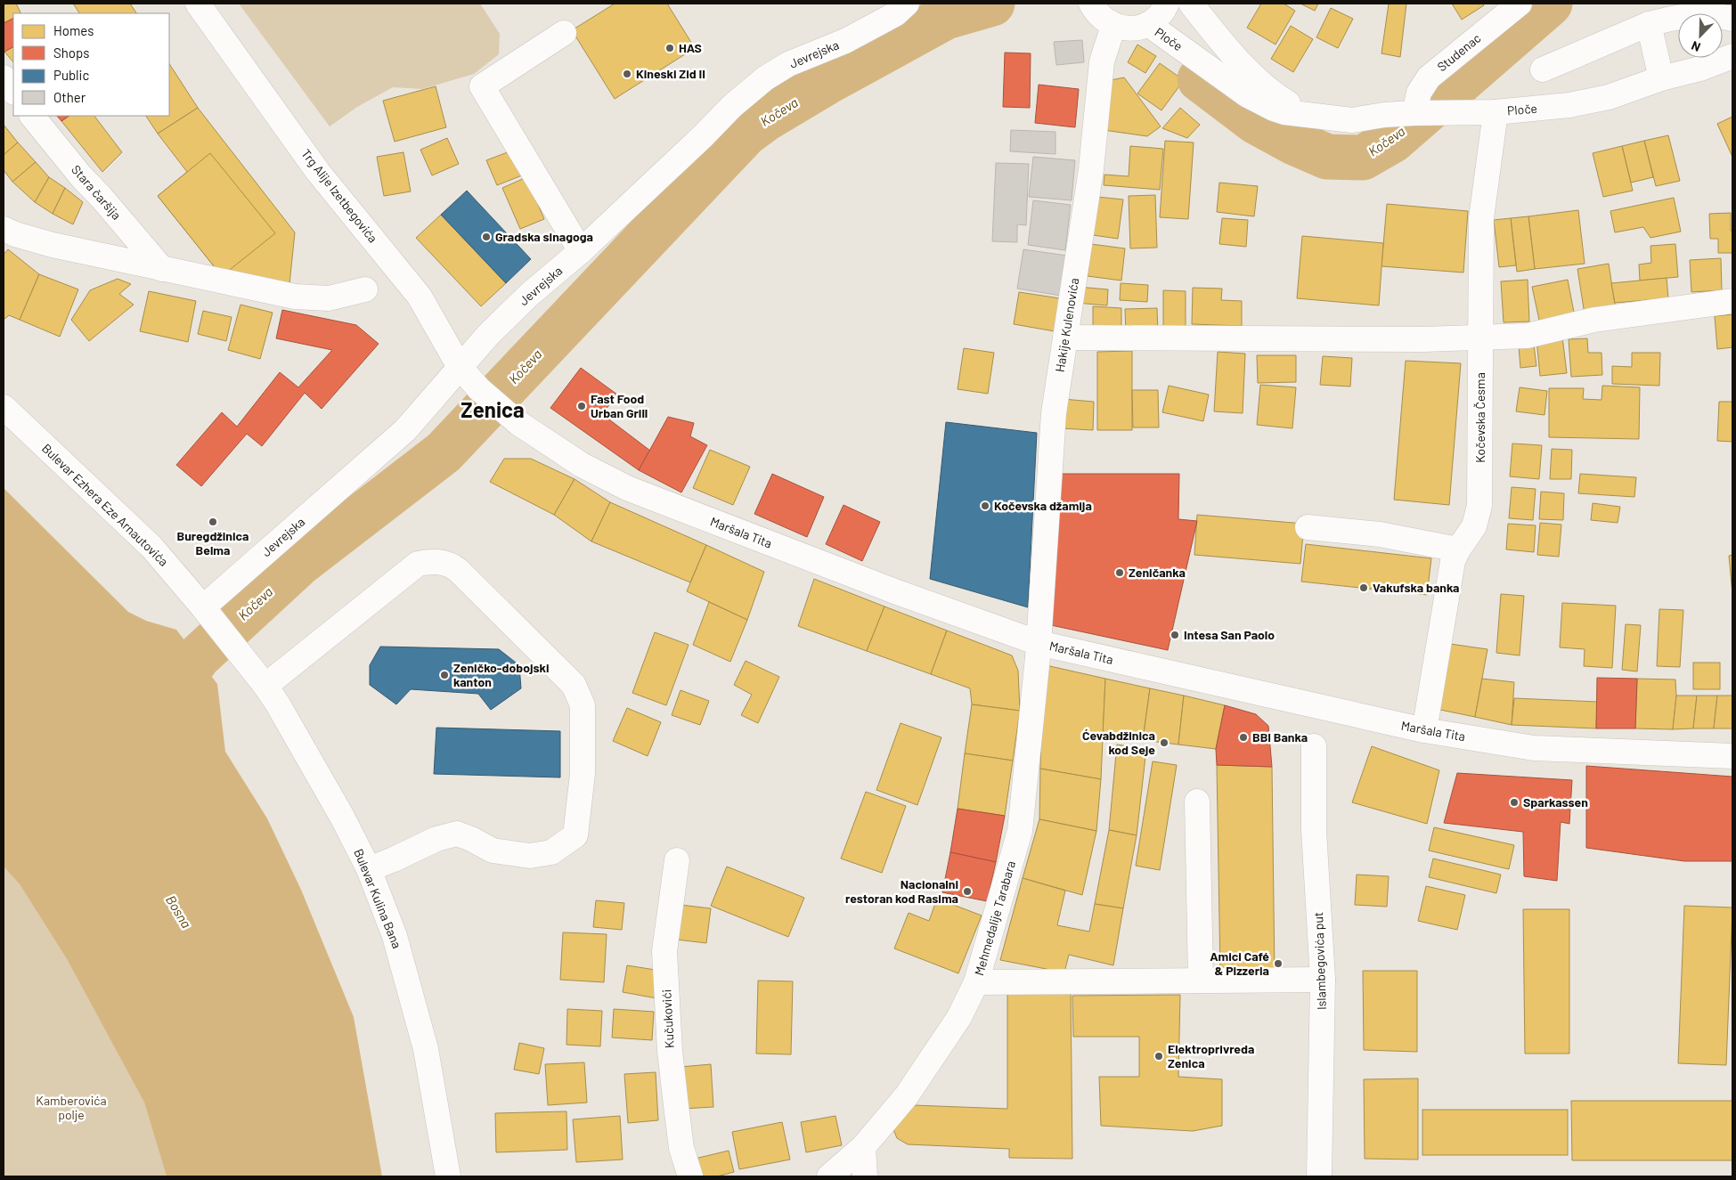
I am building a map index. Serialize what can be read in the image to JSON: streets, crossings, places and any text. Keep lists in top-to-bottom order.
{
  "streets": {
    "street": [
      "Ploče",
      "Studenac",
      "Jevrejska",
      "Stara čaršija",
      "Trg Alije Izetbegovića",
      "Hakije Kulenovića",
      "Kočevska Česma",
      "Bulevar Ezhera Eze Arnautovića",
      "Maršala Tita",
      "Bulevar Kulina Bana",
      "Mehmedalije Tarabara",
      "Islambegovića put",
      "Kučukovići"
    ]
  },
  "crossings": [
    ["Ploče", "Studenac"],
    ["Ploče", "Kočevska Česma"],
    ["Jevrejska", "Trg Alije Izetbegovića"],
    ["Jevrejska", "Bulevar Ezhera Eze Arnautovića"],
    ["Jevrejska", "Bulevar Kulina Bana"],
    ["Trg Alije Izetbegovića", "Maršala Tita"],
    ["Hakije Kulenovića", "Maršala Tita"],
    ["Hakije Kulenovića", "Mehmedalije Tarabara"],
    ["Bulevar Ezhera Eze Arnautovića", "Bulevar Kulina Bana"],
    ["Maršala Tita", "Mehmedalije Tarabara"]
  ],
  "districts": ["Zenica"],
  "water": ["Kočeva", "Bosna"],
  "parks": ["Kamberovića polje"],
  "places": [
    "HAS",
    "Kineski Zid II",
    "Gradska sinagoga",
    "Fast Food Urban Grill",
    "Kočevska džamija",
    "Buregdžinica Belma",
    "Zeničanka",
    "Vakufska banka",
    "Intesa San Paolo",
    "Zeničko-dobojski kanton",
    "BBI Banka",
    "Ćevabdžinica kod Seje",
    "Sparkassen",
    "Nacionalni restoran kod Rasima",
    "Amici Café & Pizzeria",
    "Elektroprivreda Zenica"
  ],
  "legend": [
    "Homes",
    "Shops",
    "Public",
    "Other"
  ],
  "north": "bottom left"
}
